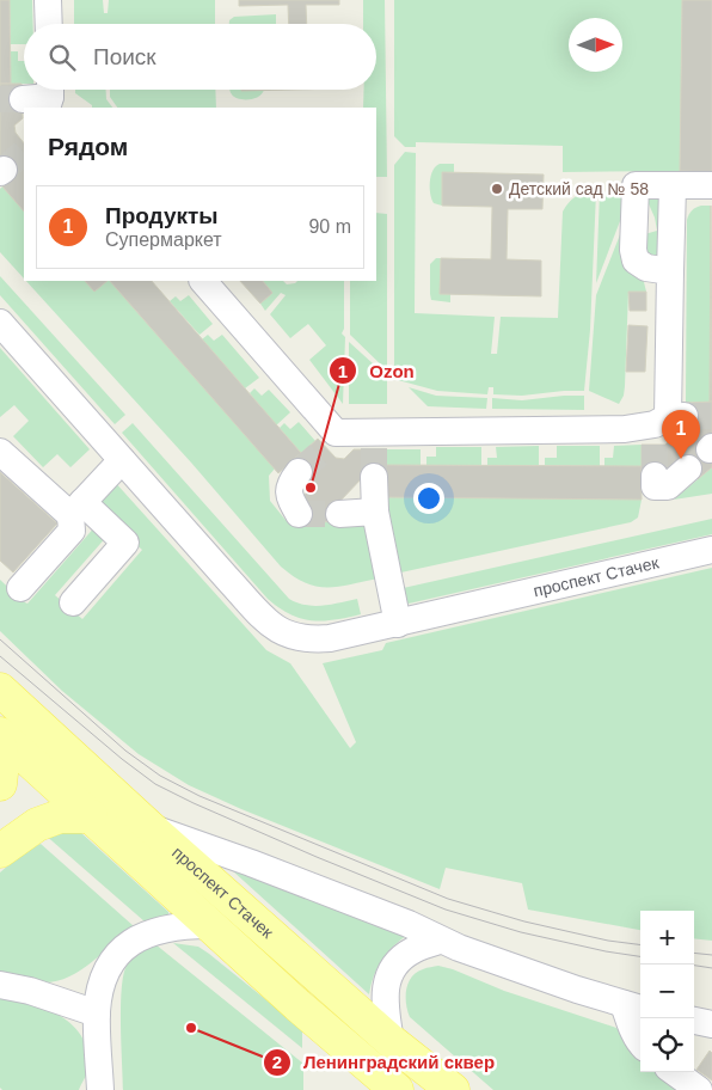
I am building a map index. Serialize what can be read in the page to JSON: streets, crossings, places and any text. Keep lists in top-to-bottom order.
{
  "streets": {
    "main road": ["проспект Стачек"]
  },
  "places": ["Детский сад № 58", "Ozon", "Ленинградский сквер"],
  "north": "right",
  "page": {
    "search": "Поиск",
    "heading": "Рядом",
    "list": [
      {
        "mark": "1",
        "name": "Продукты",
        "note": "Супермаркет",
        "value": "90 m"
      }
    ],
    "pins": "1",
    "map_buttons": ["+", "−"]
  }
}
